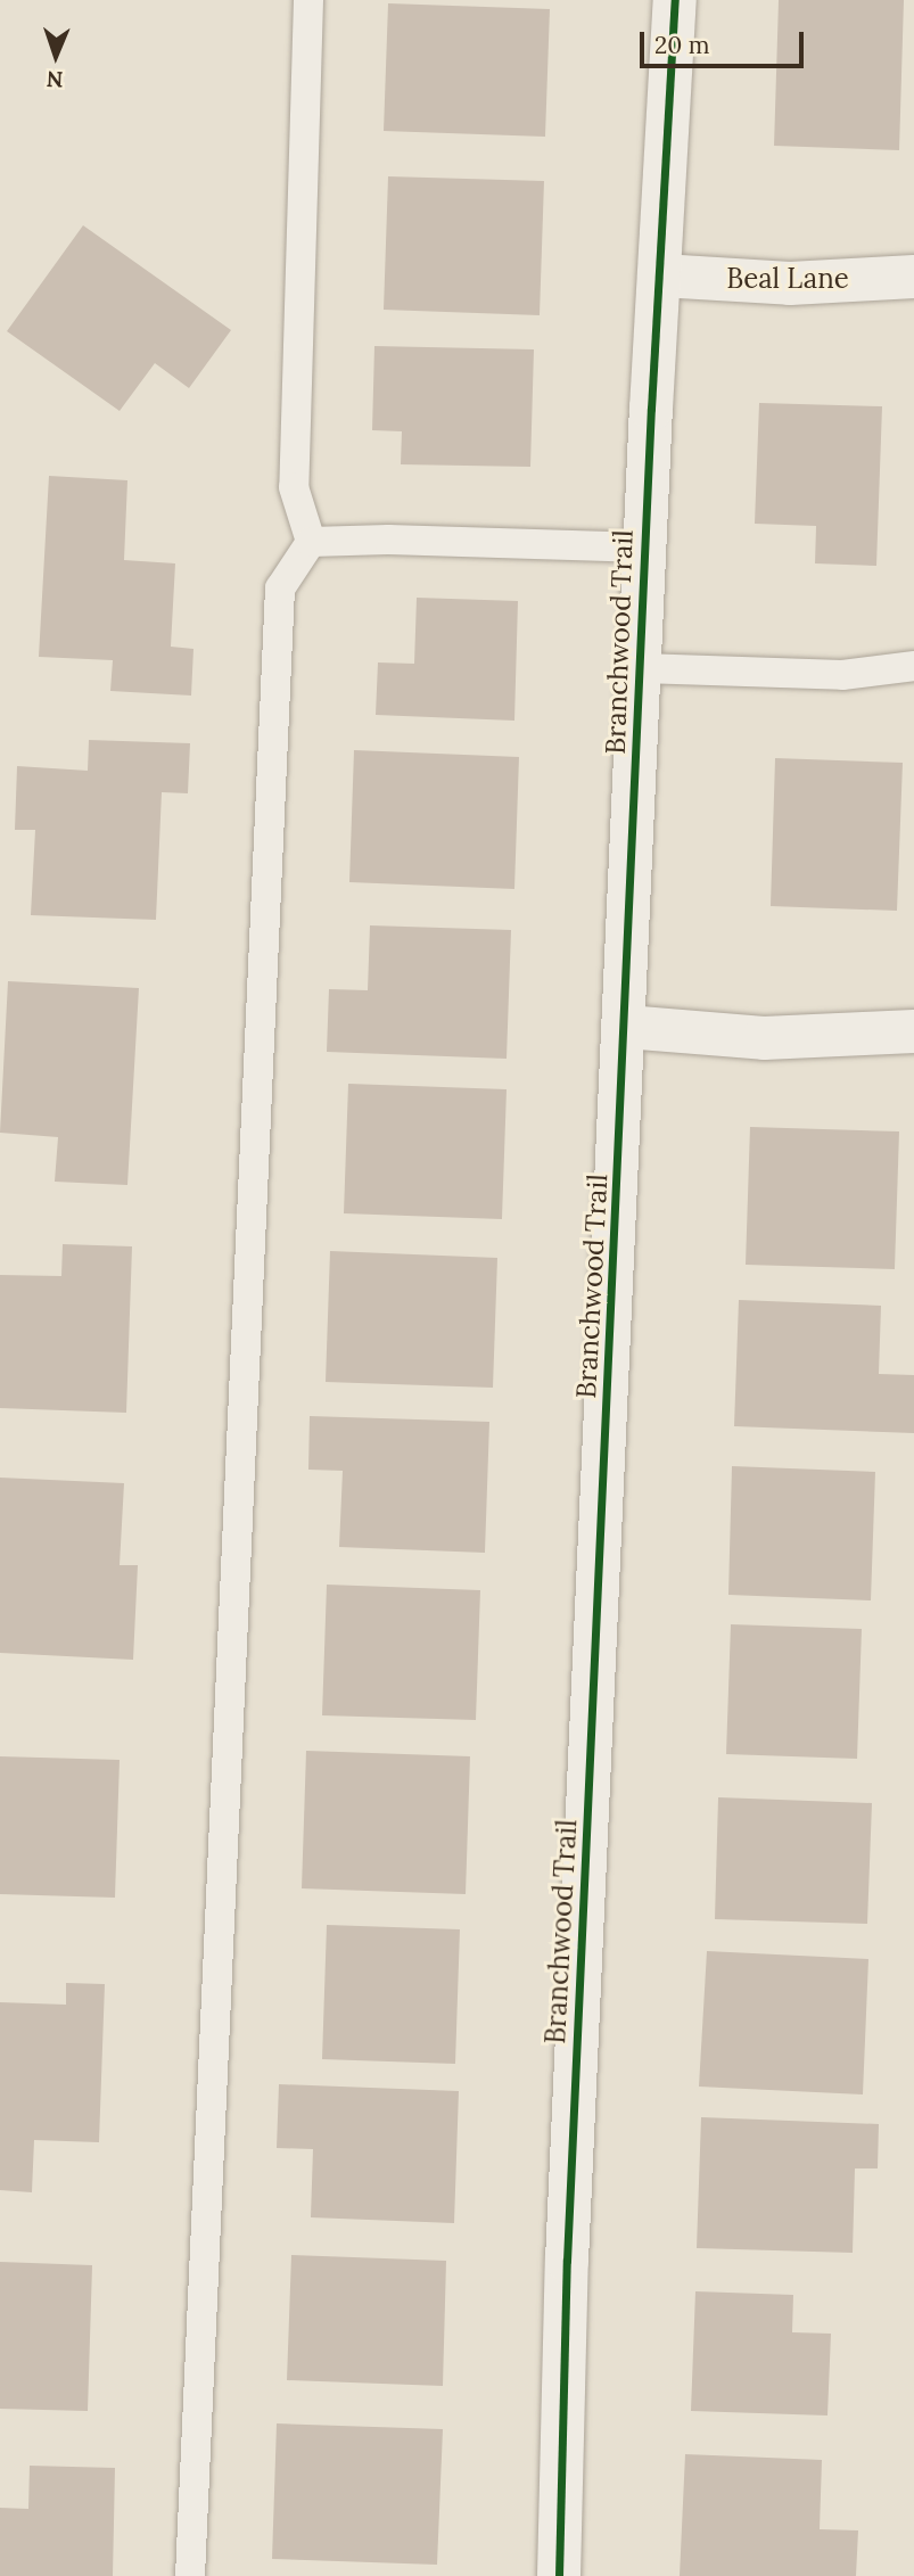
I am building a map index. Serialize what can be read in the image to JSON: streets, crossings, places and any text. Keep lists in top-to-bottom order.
{
  "streets": {
    "street": ["Beal Lane", "Branchwood Trail"]
  },
  "crossings": [
    ["Beal Lane", "Branchwood Trail"]
  ],
  "scale_bar": "20 m",
  "north": "bottom"
}
